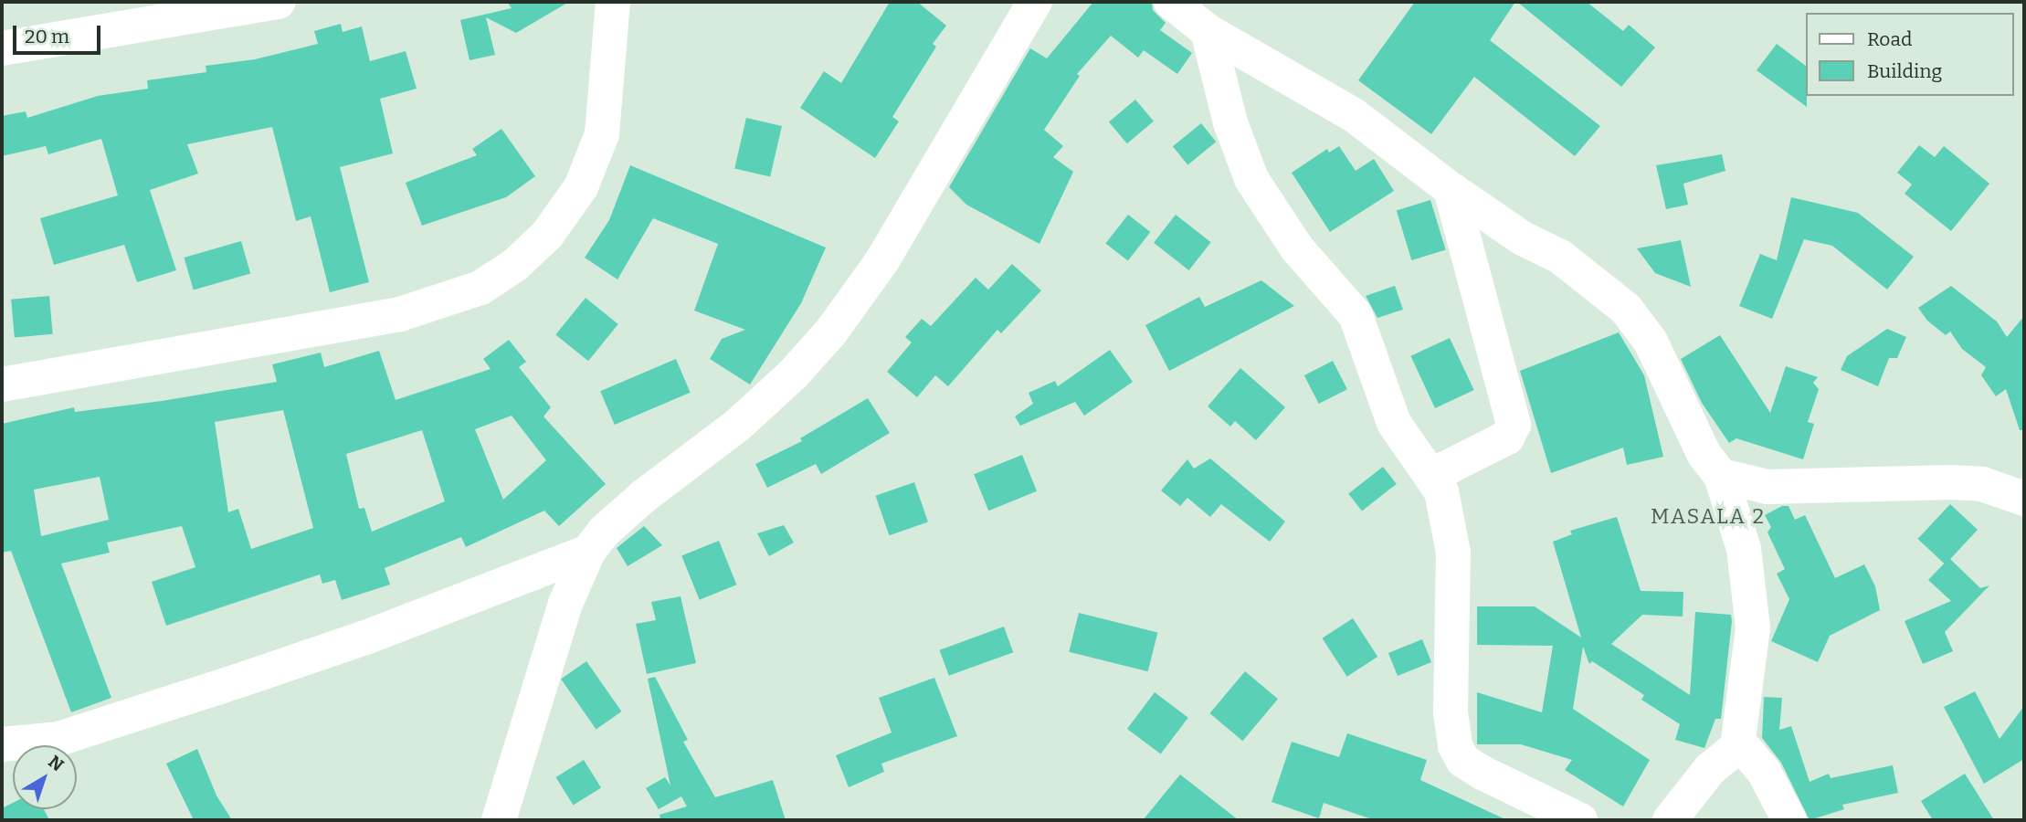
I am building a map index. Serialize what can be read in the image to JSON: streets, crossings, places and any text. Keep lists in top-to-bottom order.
{
  "districts": ["MASALA 2"],
  "legend": ["Road", "Building"],
  "scale_bar": "20 m",
  "north": "top right"
}
